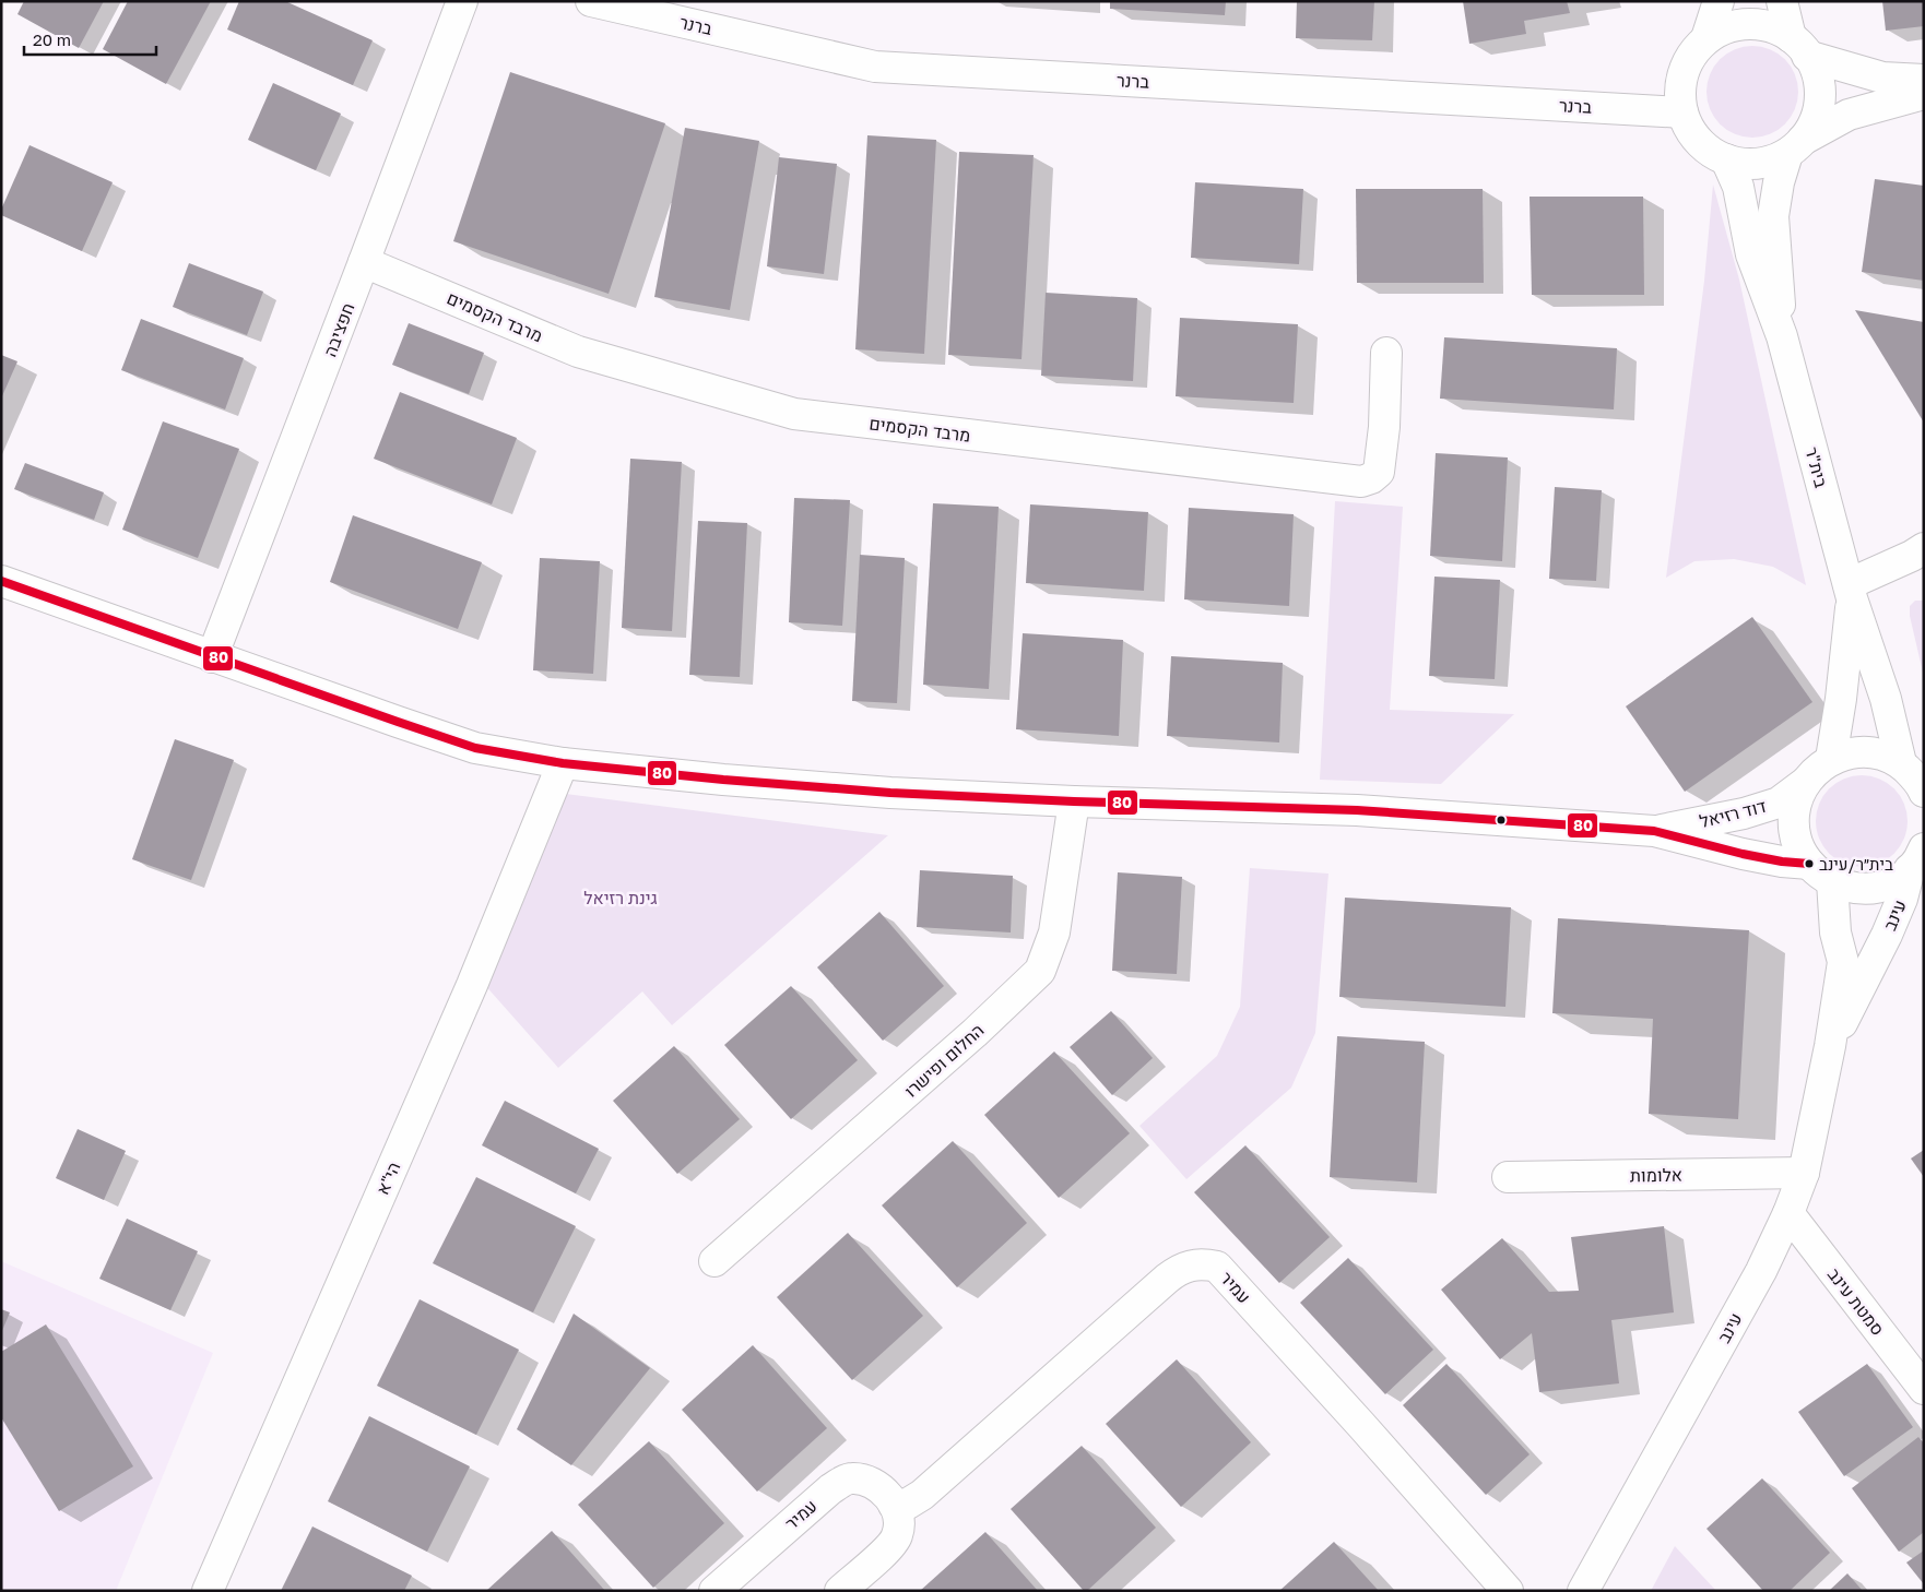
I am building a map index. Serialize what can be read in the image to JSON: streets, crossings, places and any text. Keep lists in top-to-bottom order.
{
  "streets": {
    "street": [
      "ברנר",
      "מרבד הקסמים",
      "חפציבה",
      "בית\"ר",
      "דוד רזיאל",
      "עינב",
      "החלום ופישרו",
      "אלומות",
      "הי\"א",
      "עמיר",
      "סמטת עינב"
    ]
  },
  "crossings": [
    ["ברנר", "בית\"ר"],
    ["מרבד הקסמים", "חפציבה"],
    ["חפציבה", "דוד רזיאל"],
    ["דוד רזיאל", "עינב"],
    ["דוד רזיאל", "החלום ופישרו"],
    ["דוד רזיאל", "הי\"א"],
    ["עינב", "אלומות"],
    ["עינב", "סמטת עינב"]
  ],
  "parks": ["גינת רזיאל"],
  "places": ["בית״ר/עינב"],
  "lines": ["transit line 80"],
  "scale_bar": "20 m"
}
